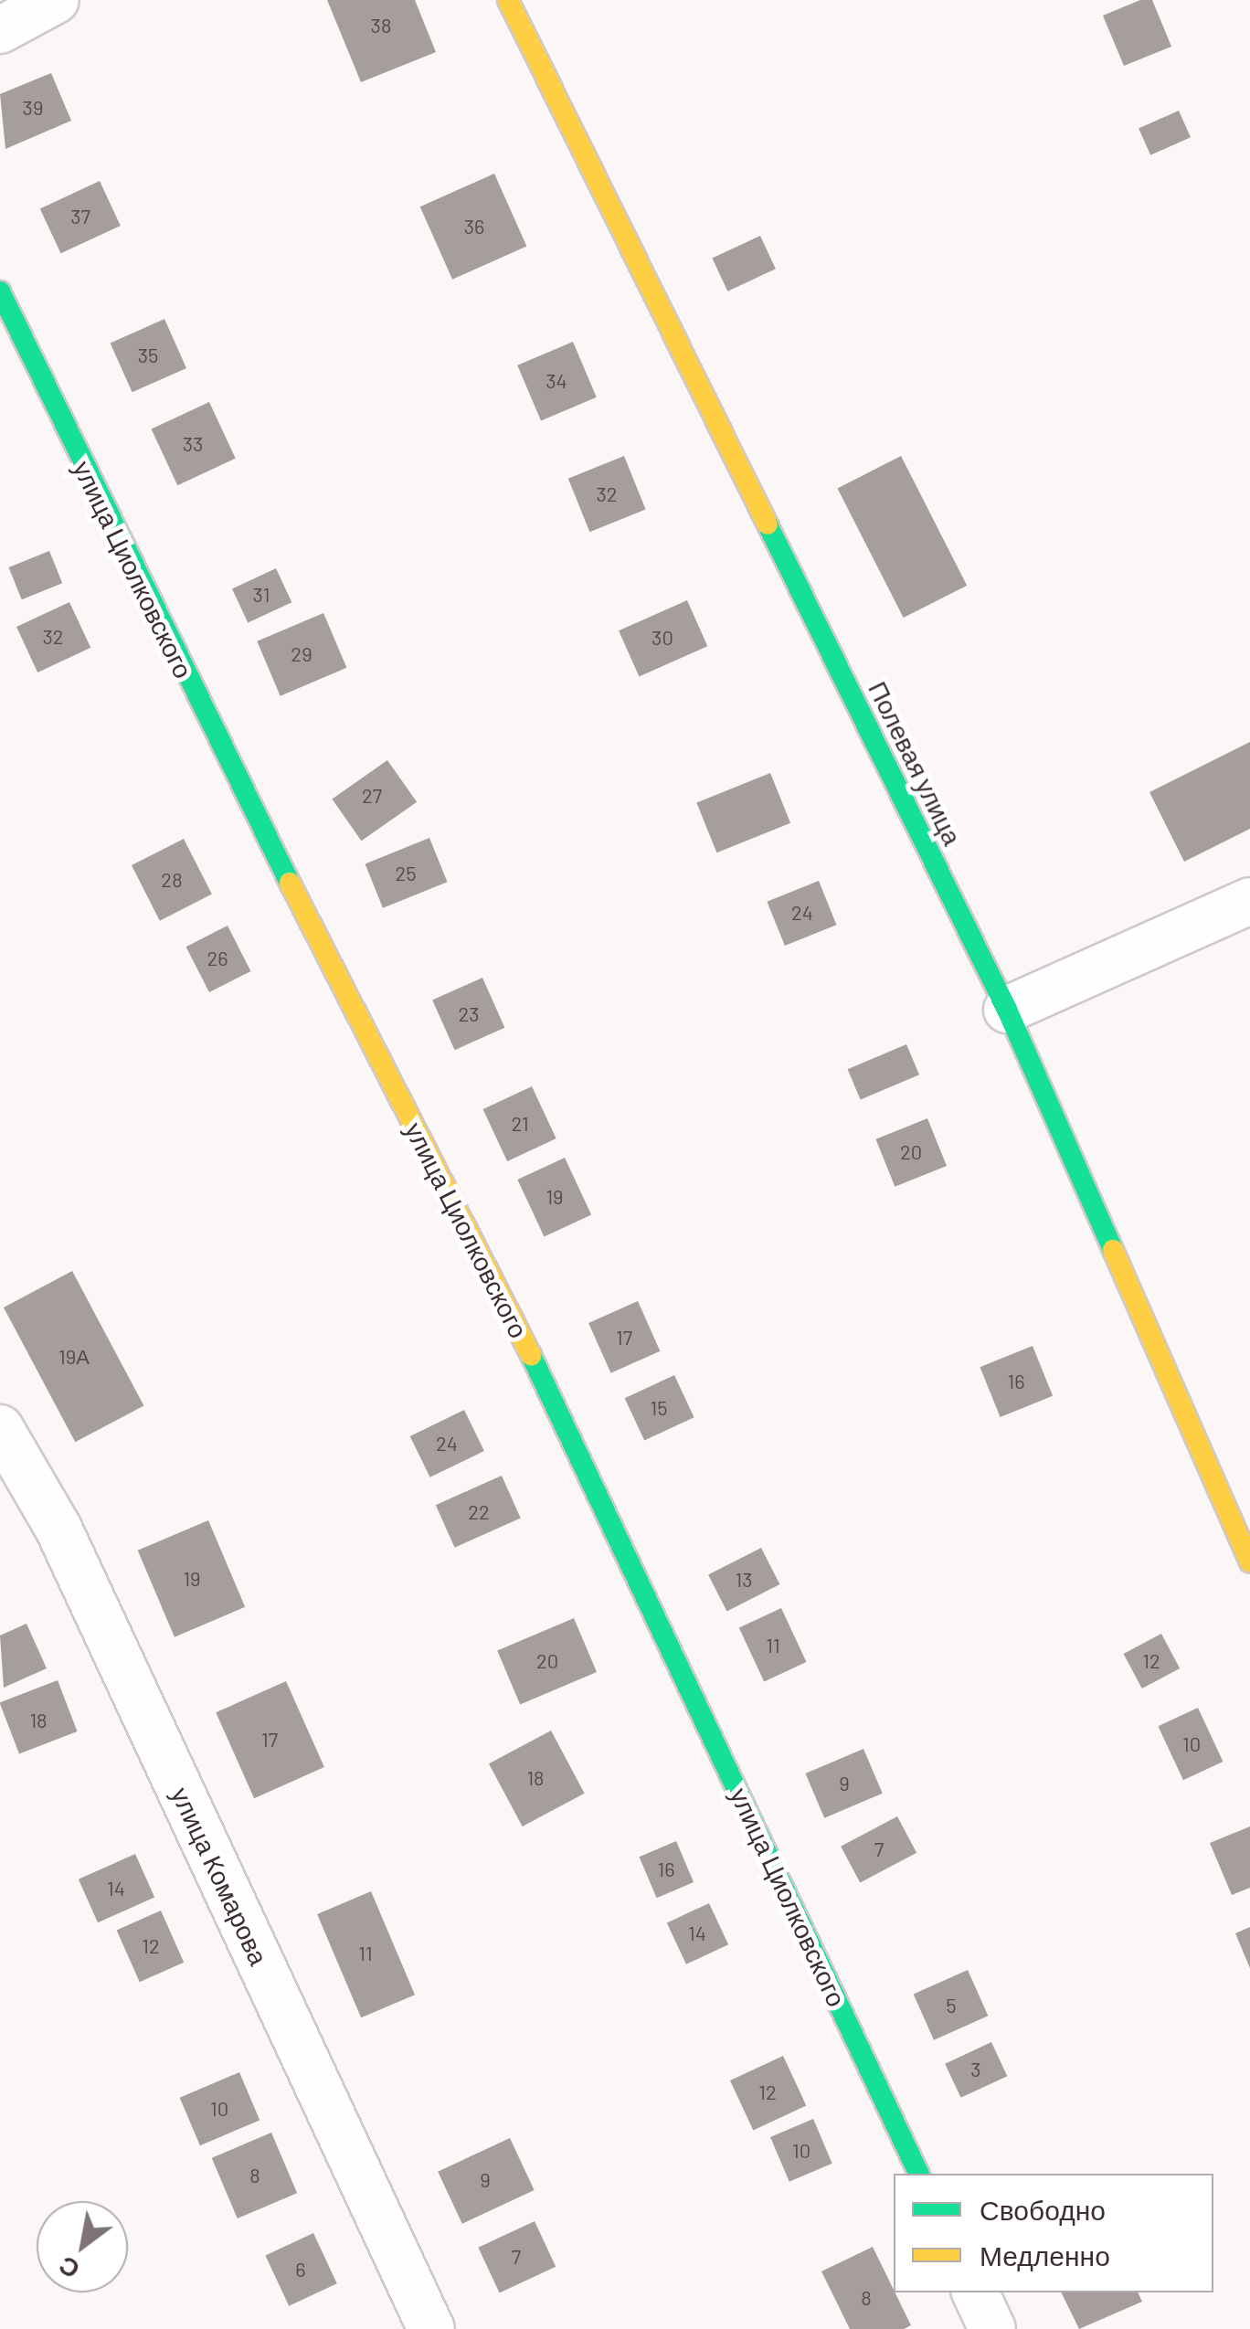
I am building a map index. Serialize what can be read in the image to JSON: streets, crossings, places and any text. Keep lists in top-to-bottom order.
{
  "streets": {
    "street": ["улица Циолковского", "Полевая улица", "улица Комарова"]
  },
  "house_numbers": [
    "38",
    "39",
    "37",
    "36",
    "35",
    "34",
    "33",
    "32",
    "31",
    "32",
    "30",
    "29",
    "27",
    "25",
    "28",
    "24",
    "26",
    "23",
    "21",
    "20",
    "19",
    "17",
    "19А",
    "16",
    "15",
    "24",
    "22",
    "19",
    "13",
    "11",
    "20",
    "12",
    "18",
    "17",
    "10",
    "18",
    "9",
    "7",
    "16",
    "14",
    "14",
    "12",
    "11",
    "5",
    "3",
    "12",
    "10",
    "10",
    "8",
    "9",
    "7",
    "6",
    "8"
  ],
  "legend": ["Свободно", "Медленно"],
  "north": "bottom left"
}
